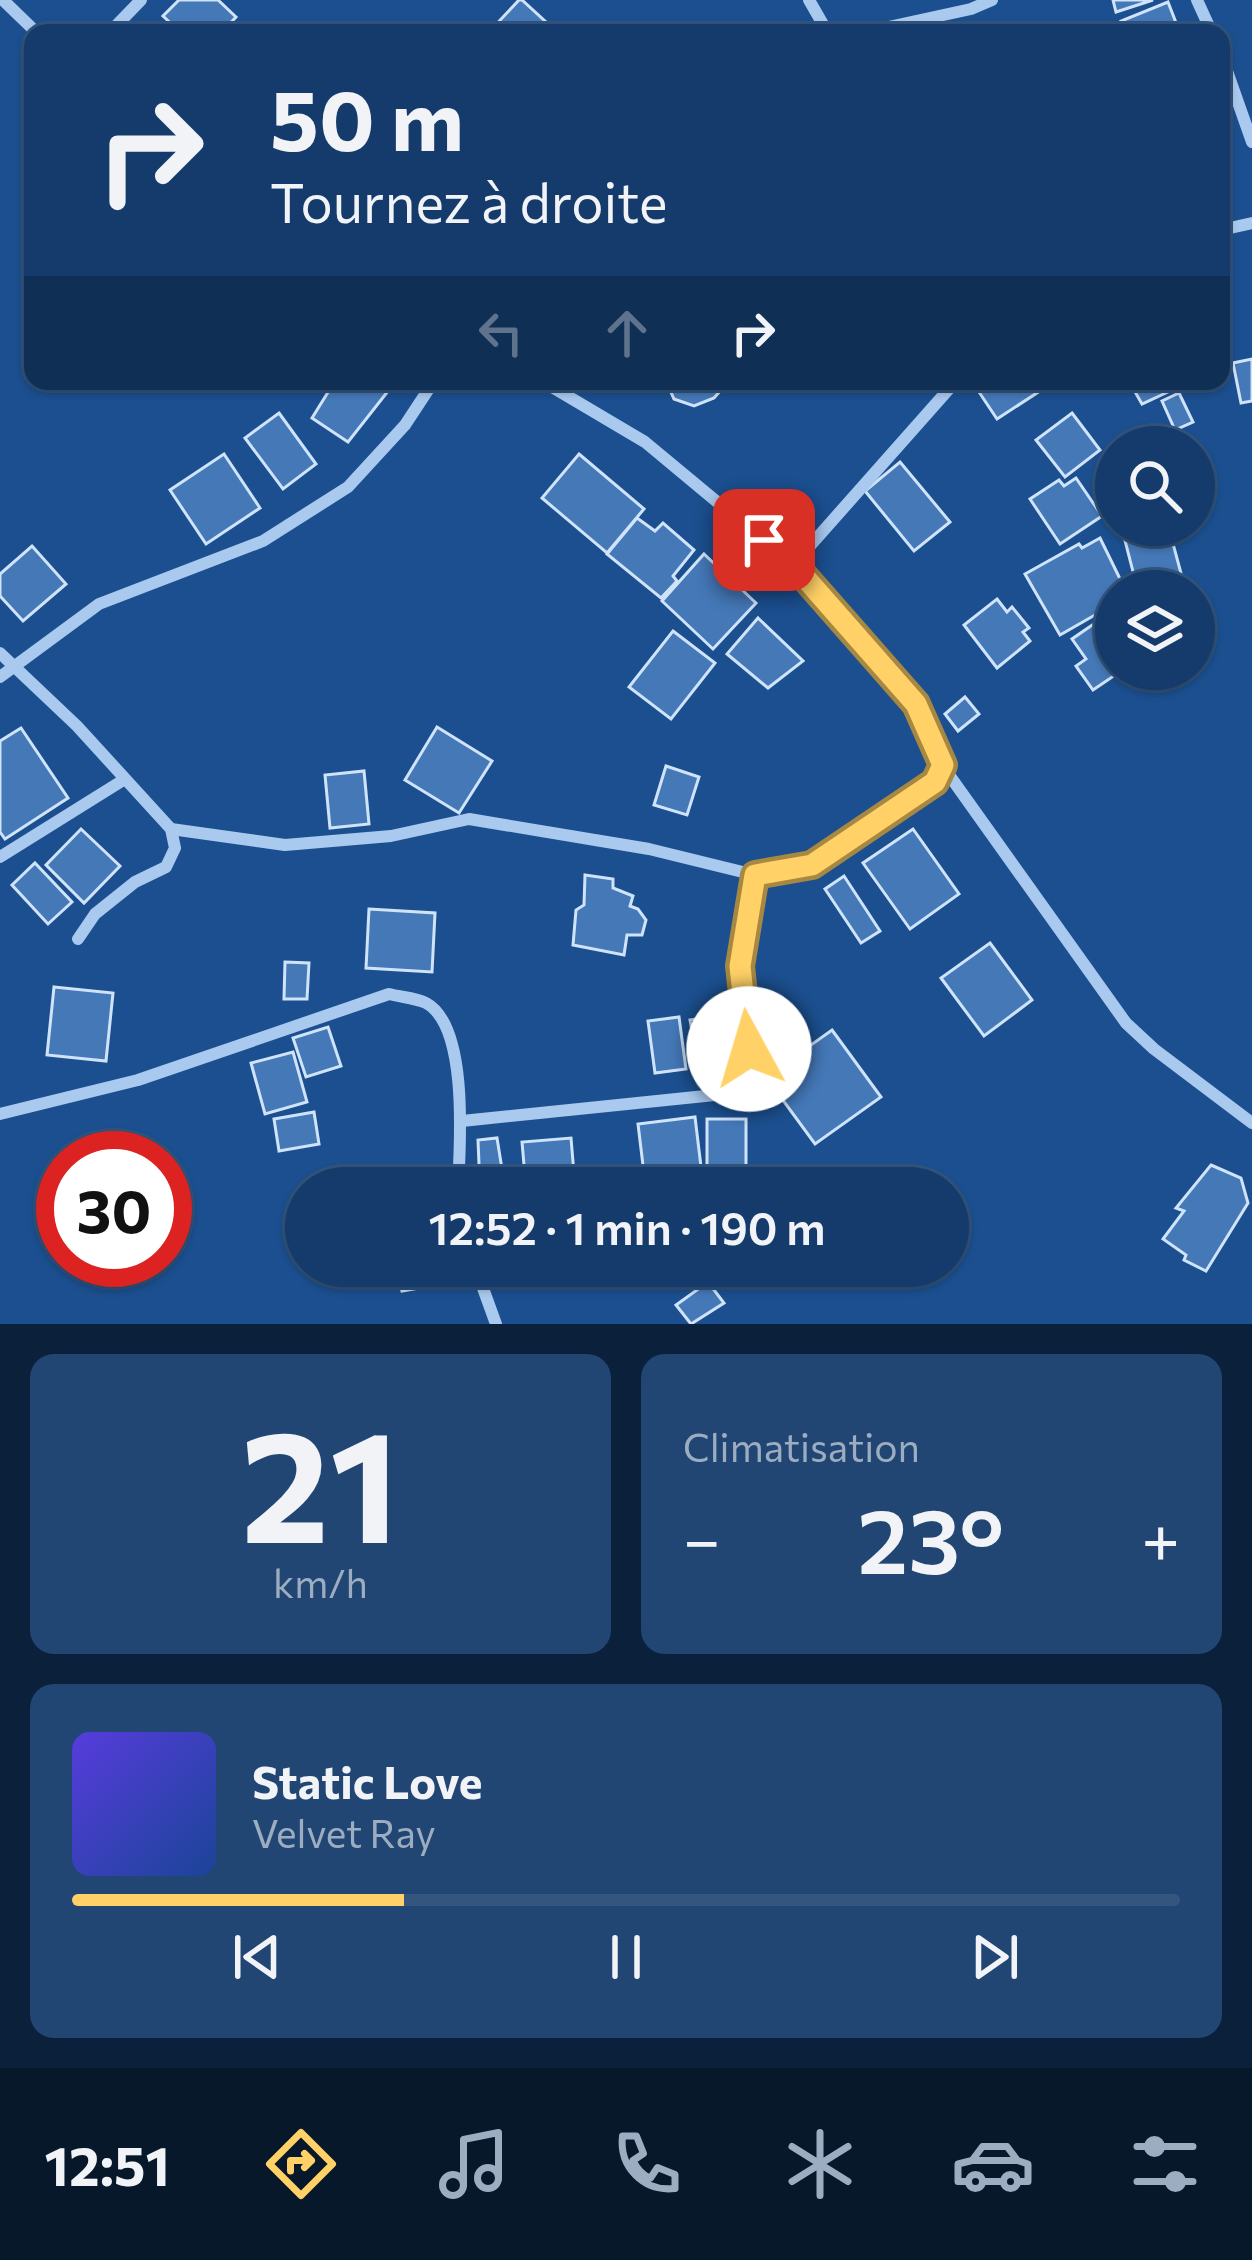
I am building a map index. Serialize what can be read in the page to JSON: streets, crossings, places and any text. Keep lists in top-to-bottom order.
{
  "page": {
    "turn": ["50 m", "Tournez à droite"],
    "limit": "30",
    "trip": "12:52 · 1 min · 190 m",
    "tile": [
      ["21", "km/h"],
      "Climatisation"
    ],
    "heat": ["−", "23°", "+"],
    "song": ["Static Love", "Velvet Ray"],
    "tabs": "12:51"
  }
}
